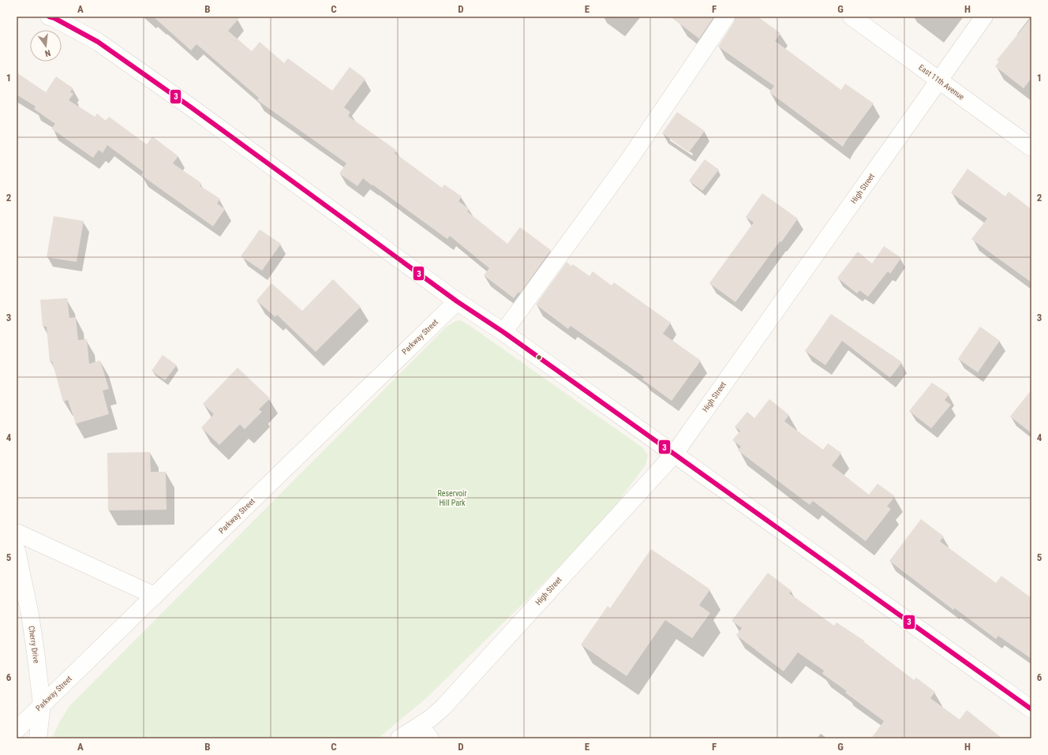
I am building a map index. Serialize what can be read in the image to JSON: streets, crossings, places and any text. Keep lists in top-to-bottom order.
{
  "streets": {
    "street": [
      "East 11th Avenue",
      "High Street",
      "Parkway Street",
      "Cherry Drive"
    ]
  },
  "crossings": [
    ["East 11th Avenue", "High Street"],
    ["Parkway Street", "Cherry Drive"]
  ],
  "parks": ["Reservoir Hill Park"],
  "lines": ["transit line 3"],
  "north": "bottom",
  "grid": {
    "columns": [
      "A",
      "B",
      "C",
      "D",
      "E",
      "F",
      "G",
      "H"
    ],
    "rows": [
      "1",
      "2",
      "3",
      "4",
      "5",
      "6"
    ]
  }
}
